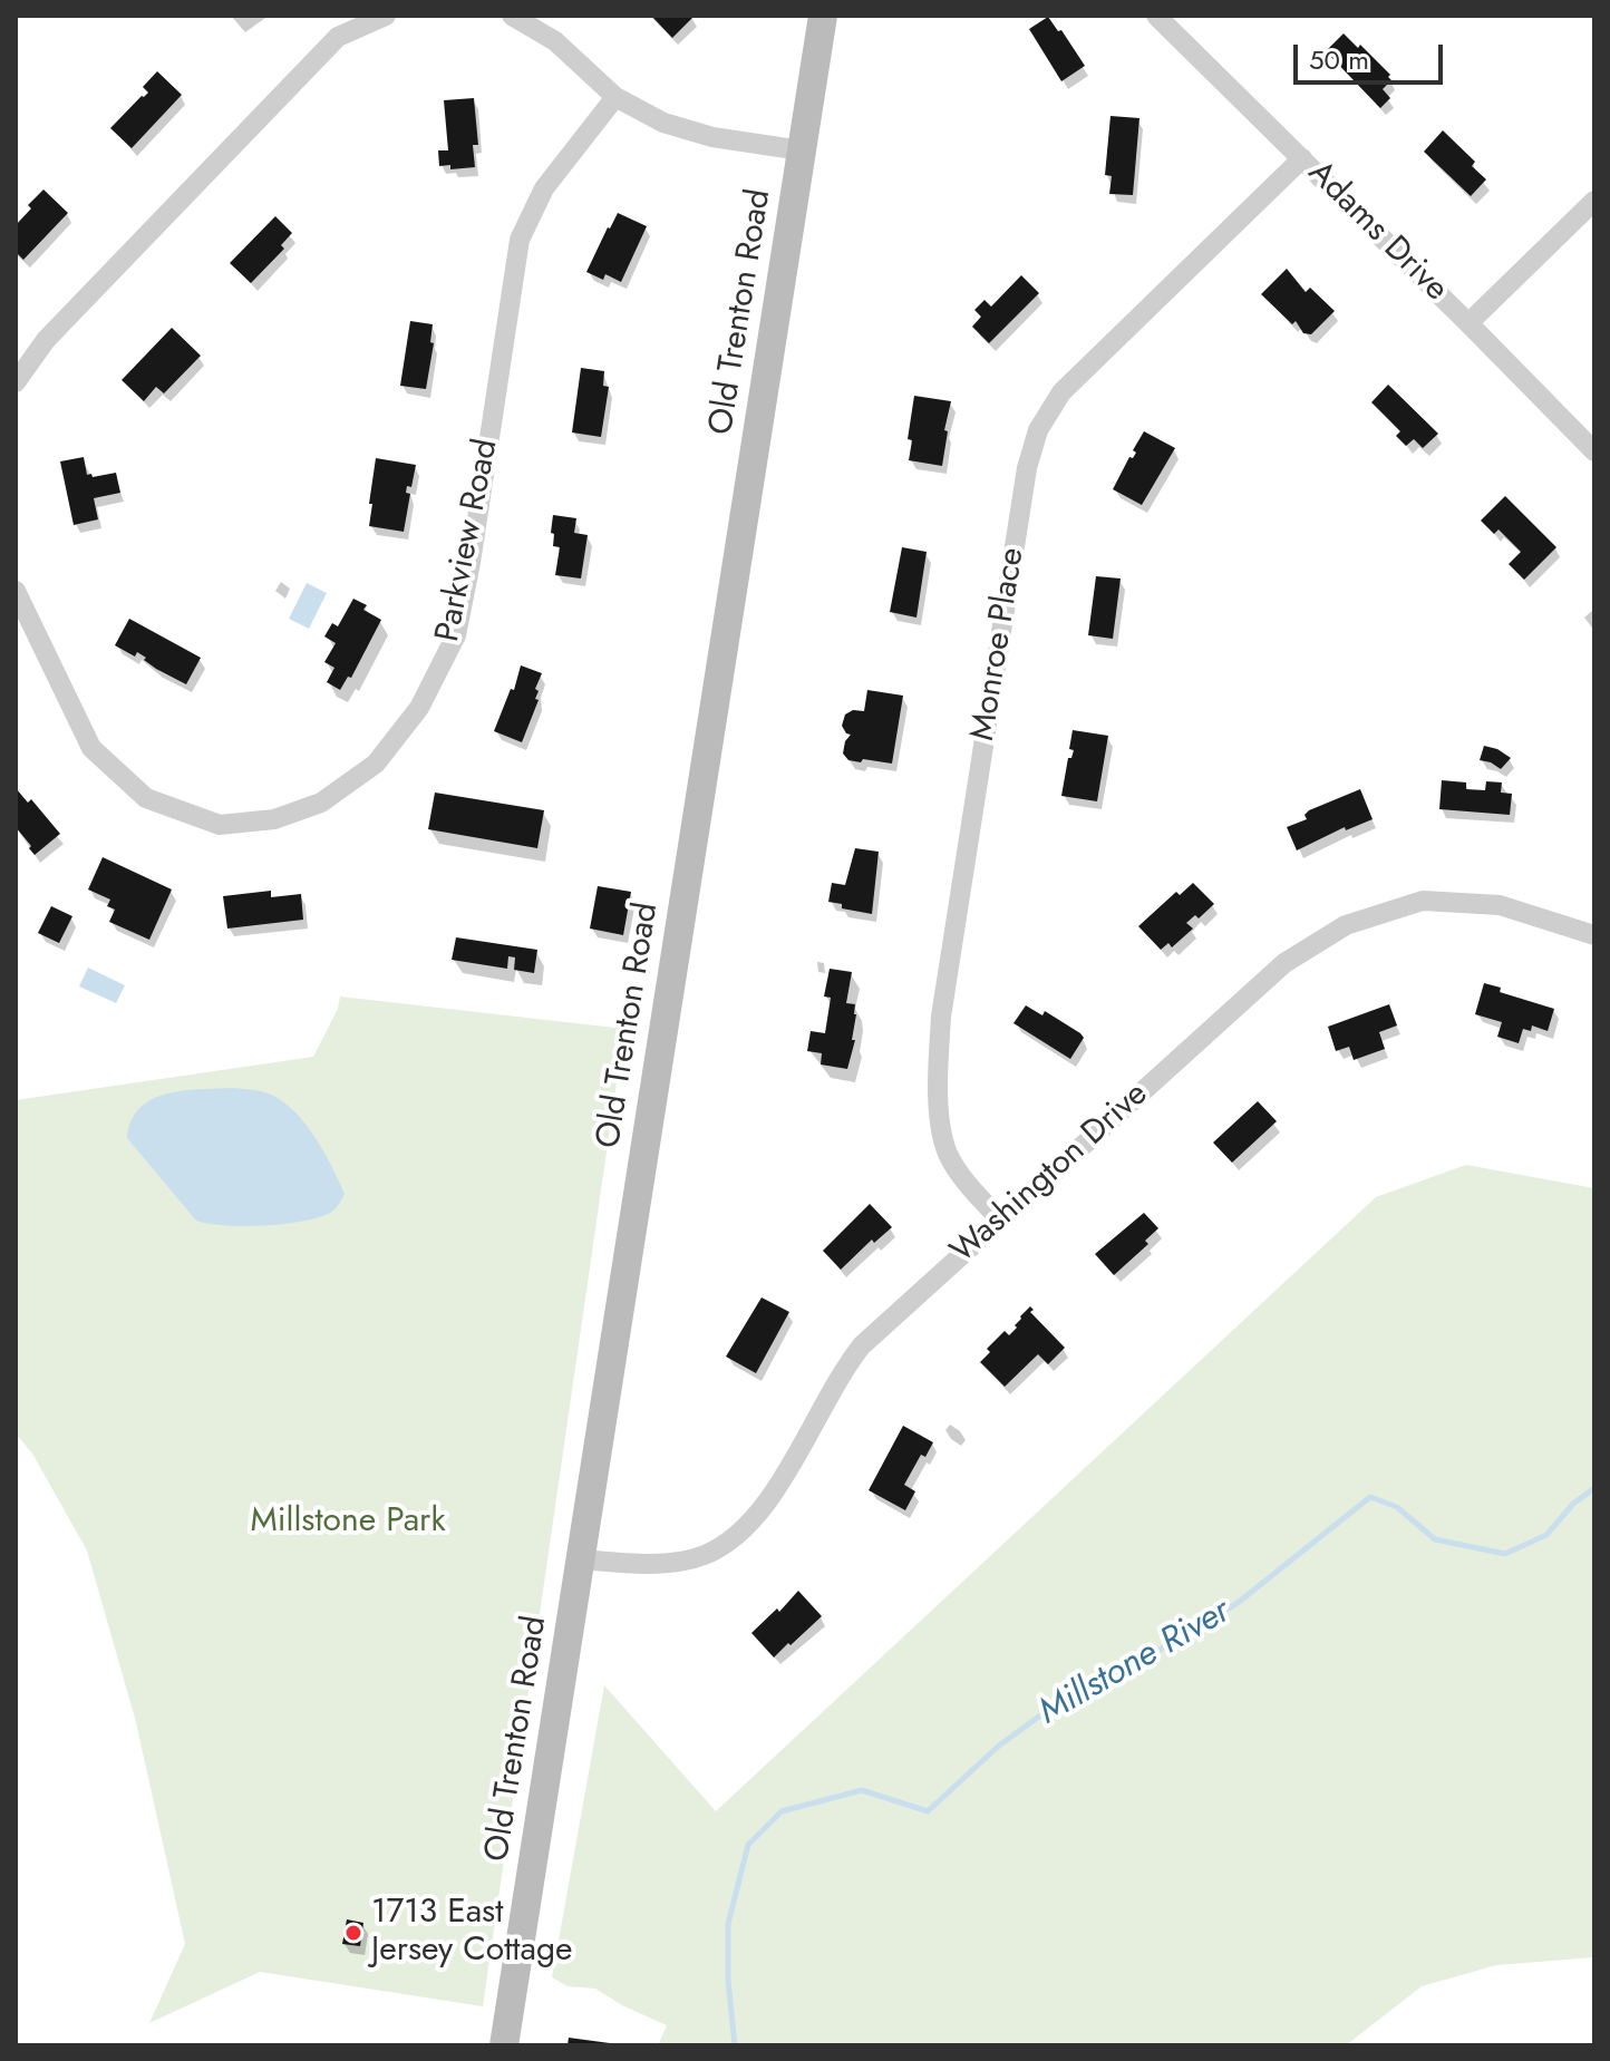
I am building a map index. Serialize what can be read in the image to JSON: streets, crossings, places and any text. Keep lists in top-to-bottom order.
{
  "streets": {
    "main road": ["Old Trenton Road"],
    "street": [
      "Adams Drive",
      "Parkview Road",
      "Monroe Place",
      "Washington Drive"
    ]
  },
  "crossings": [
    ["Adams Drive", "Monroe Place"],
    ["Old Trenton Road", "Washington Drive"],
    ["Monroe Place", "Washington Drive"]
  ],
  "water": ["Millstone River"],
  "parks": ["Millstone Park"],
  "places": ["1713 East Jersey Cottage"],
  "scale_bar": "50 m"
}
